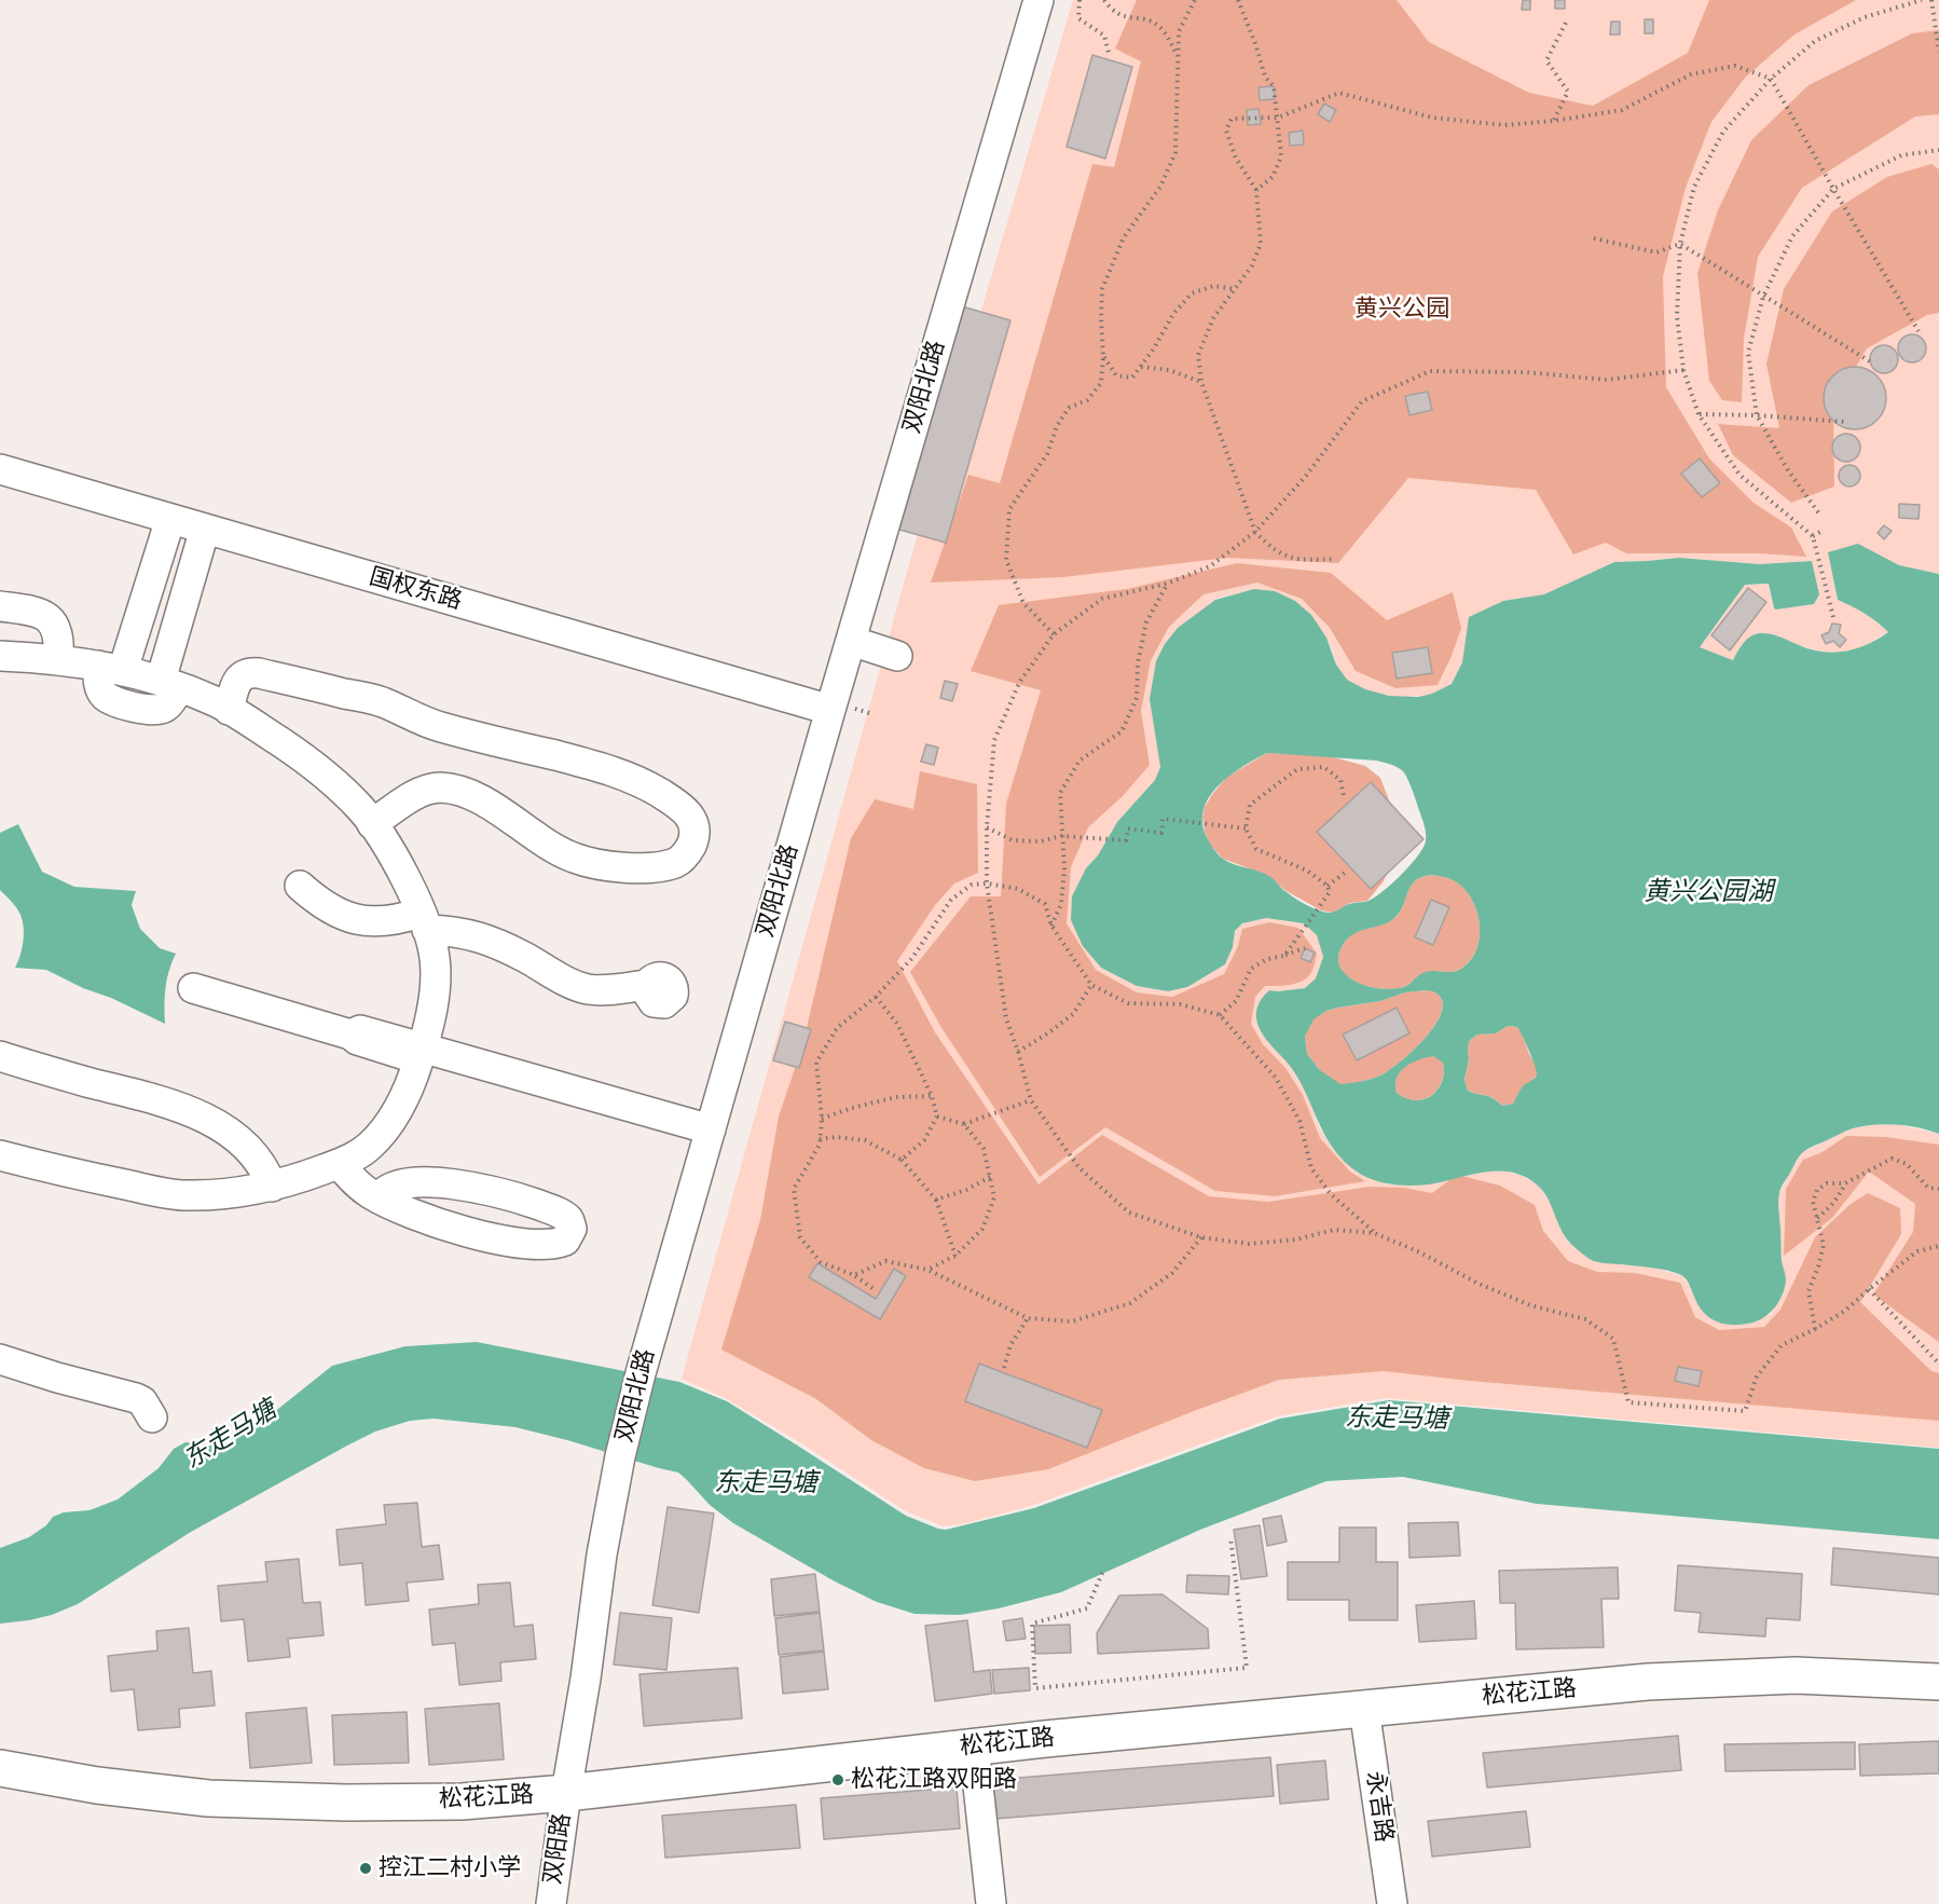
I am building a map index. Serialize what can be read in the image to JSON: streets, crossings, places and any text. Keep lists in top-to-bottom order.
{
  "streets": {
    "main road": ["松花江路"],
    "street": [
      "双阳北路",
      "国权东路",
      "永吉路",
      "双阳路"
    ]
  },
  "crossings": [
    ["双阳北路", "国权东路"],
    ["双阳北路", "松花江路"],
    ["双阳北路", "双阳路"],
    ["松花江路", "永吉路"],
    ["松花江路", "双阳路"]
  ],
  "water": ["黄兴公园湖", "东走马塘"],
  "parks": ["黄兴公园"],
  "places": ["松花江路双阳路", "控江二村小学"]
}
